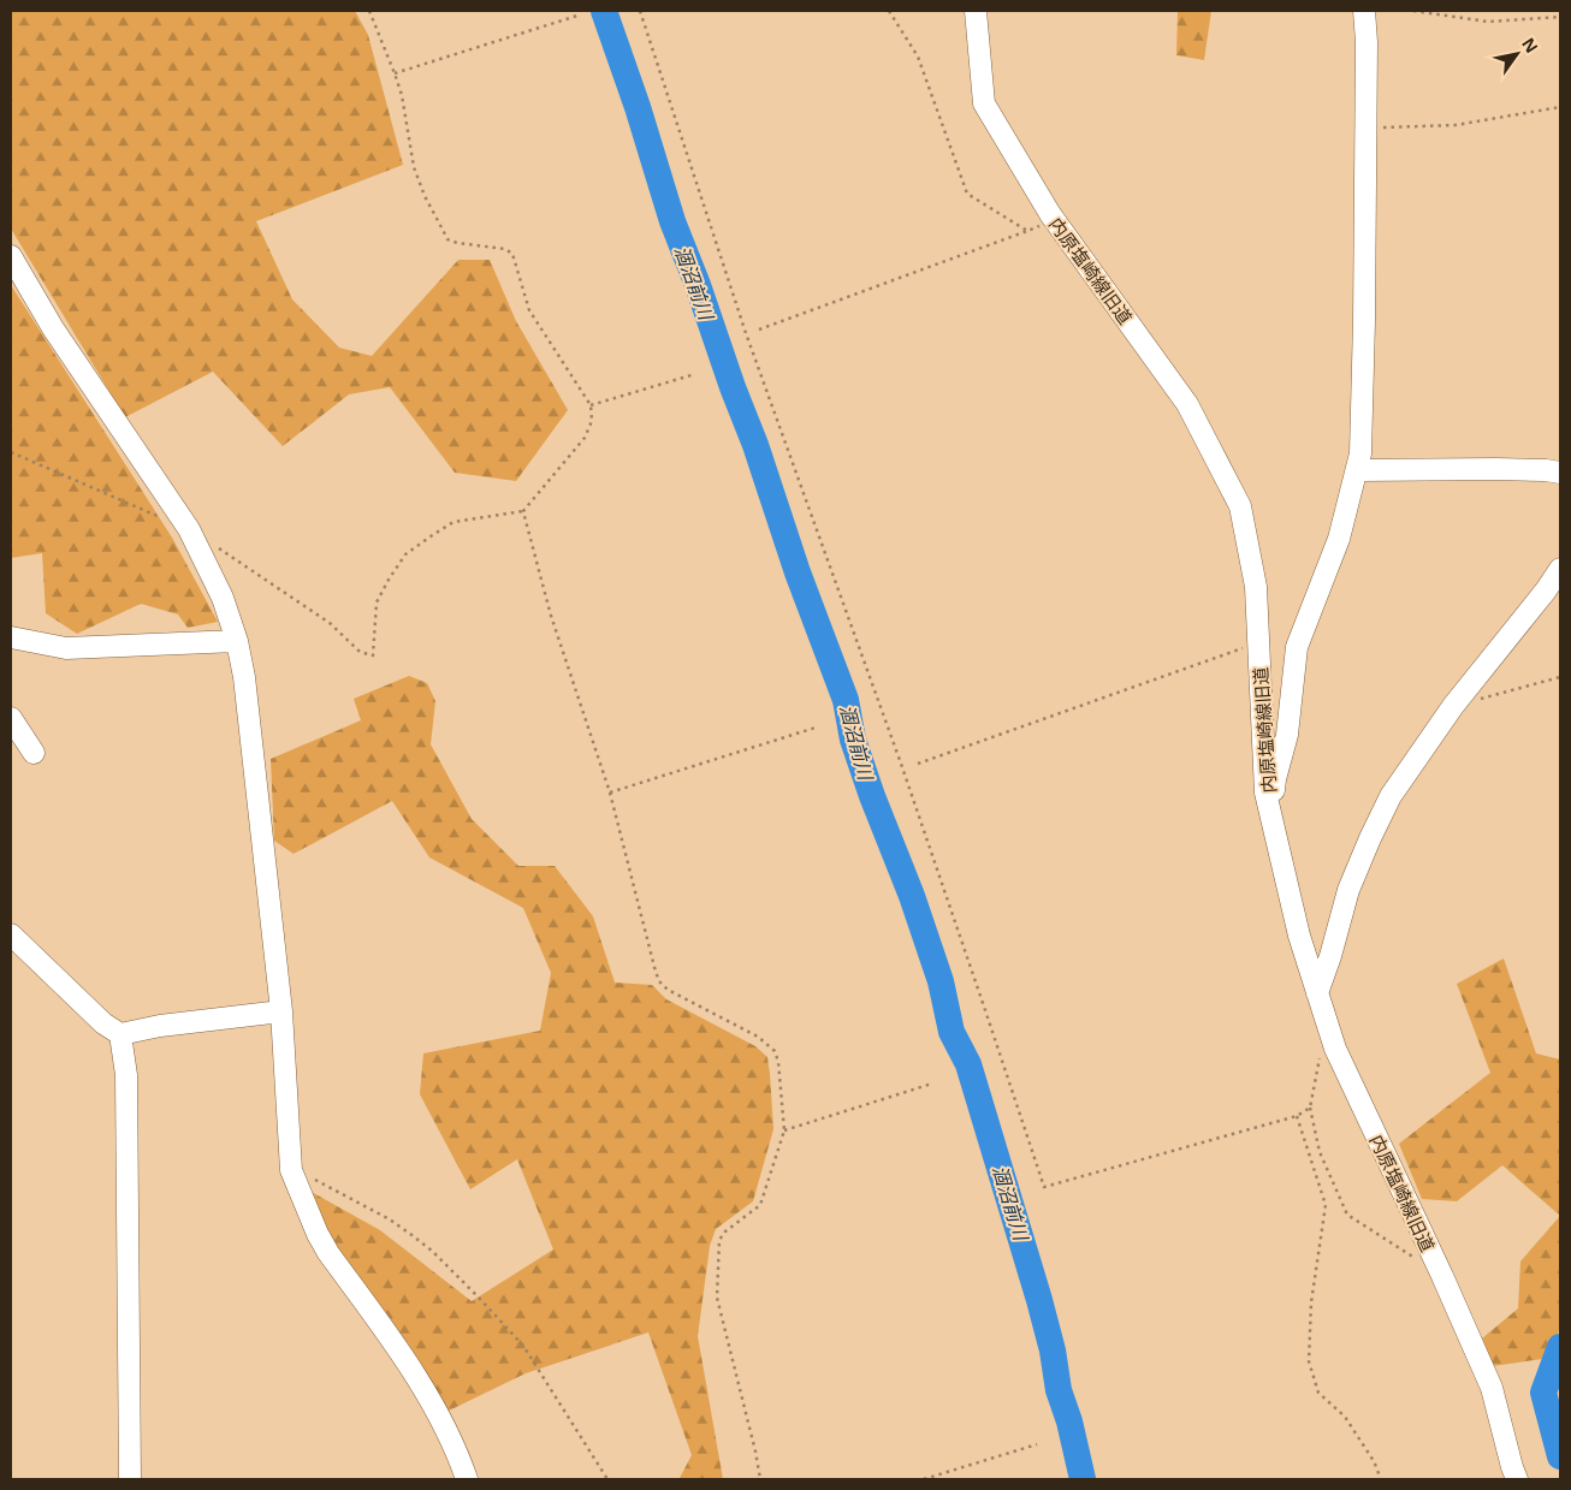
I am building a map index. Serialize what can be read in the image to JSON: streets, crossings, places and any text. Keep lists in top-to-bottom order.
{
  "streets": {
    "street": ["内原塩崎線旧道"]
  },
  "water": ["涸沼前川"],
  "north": "top right"
}
